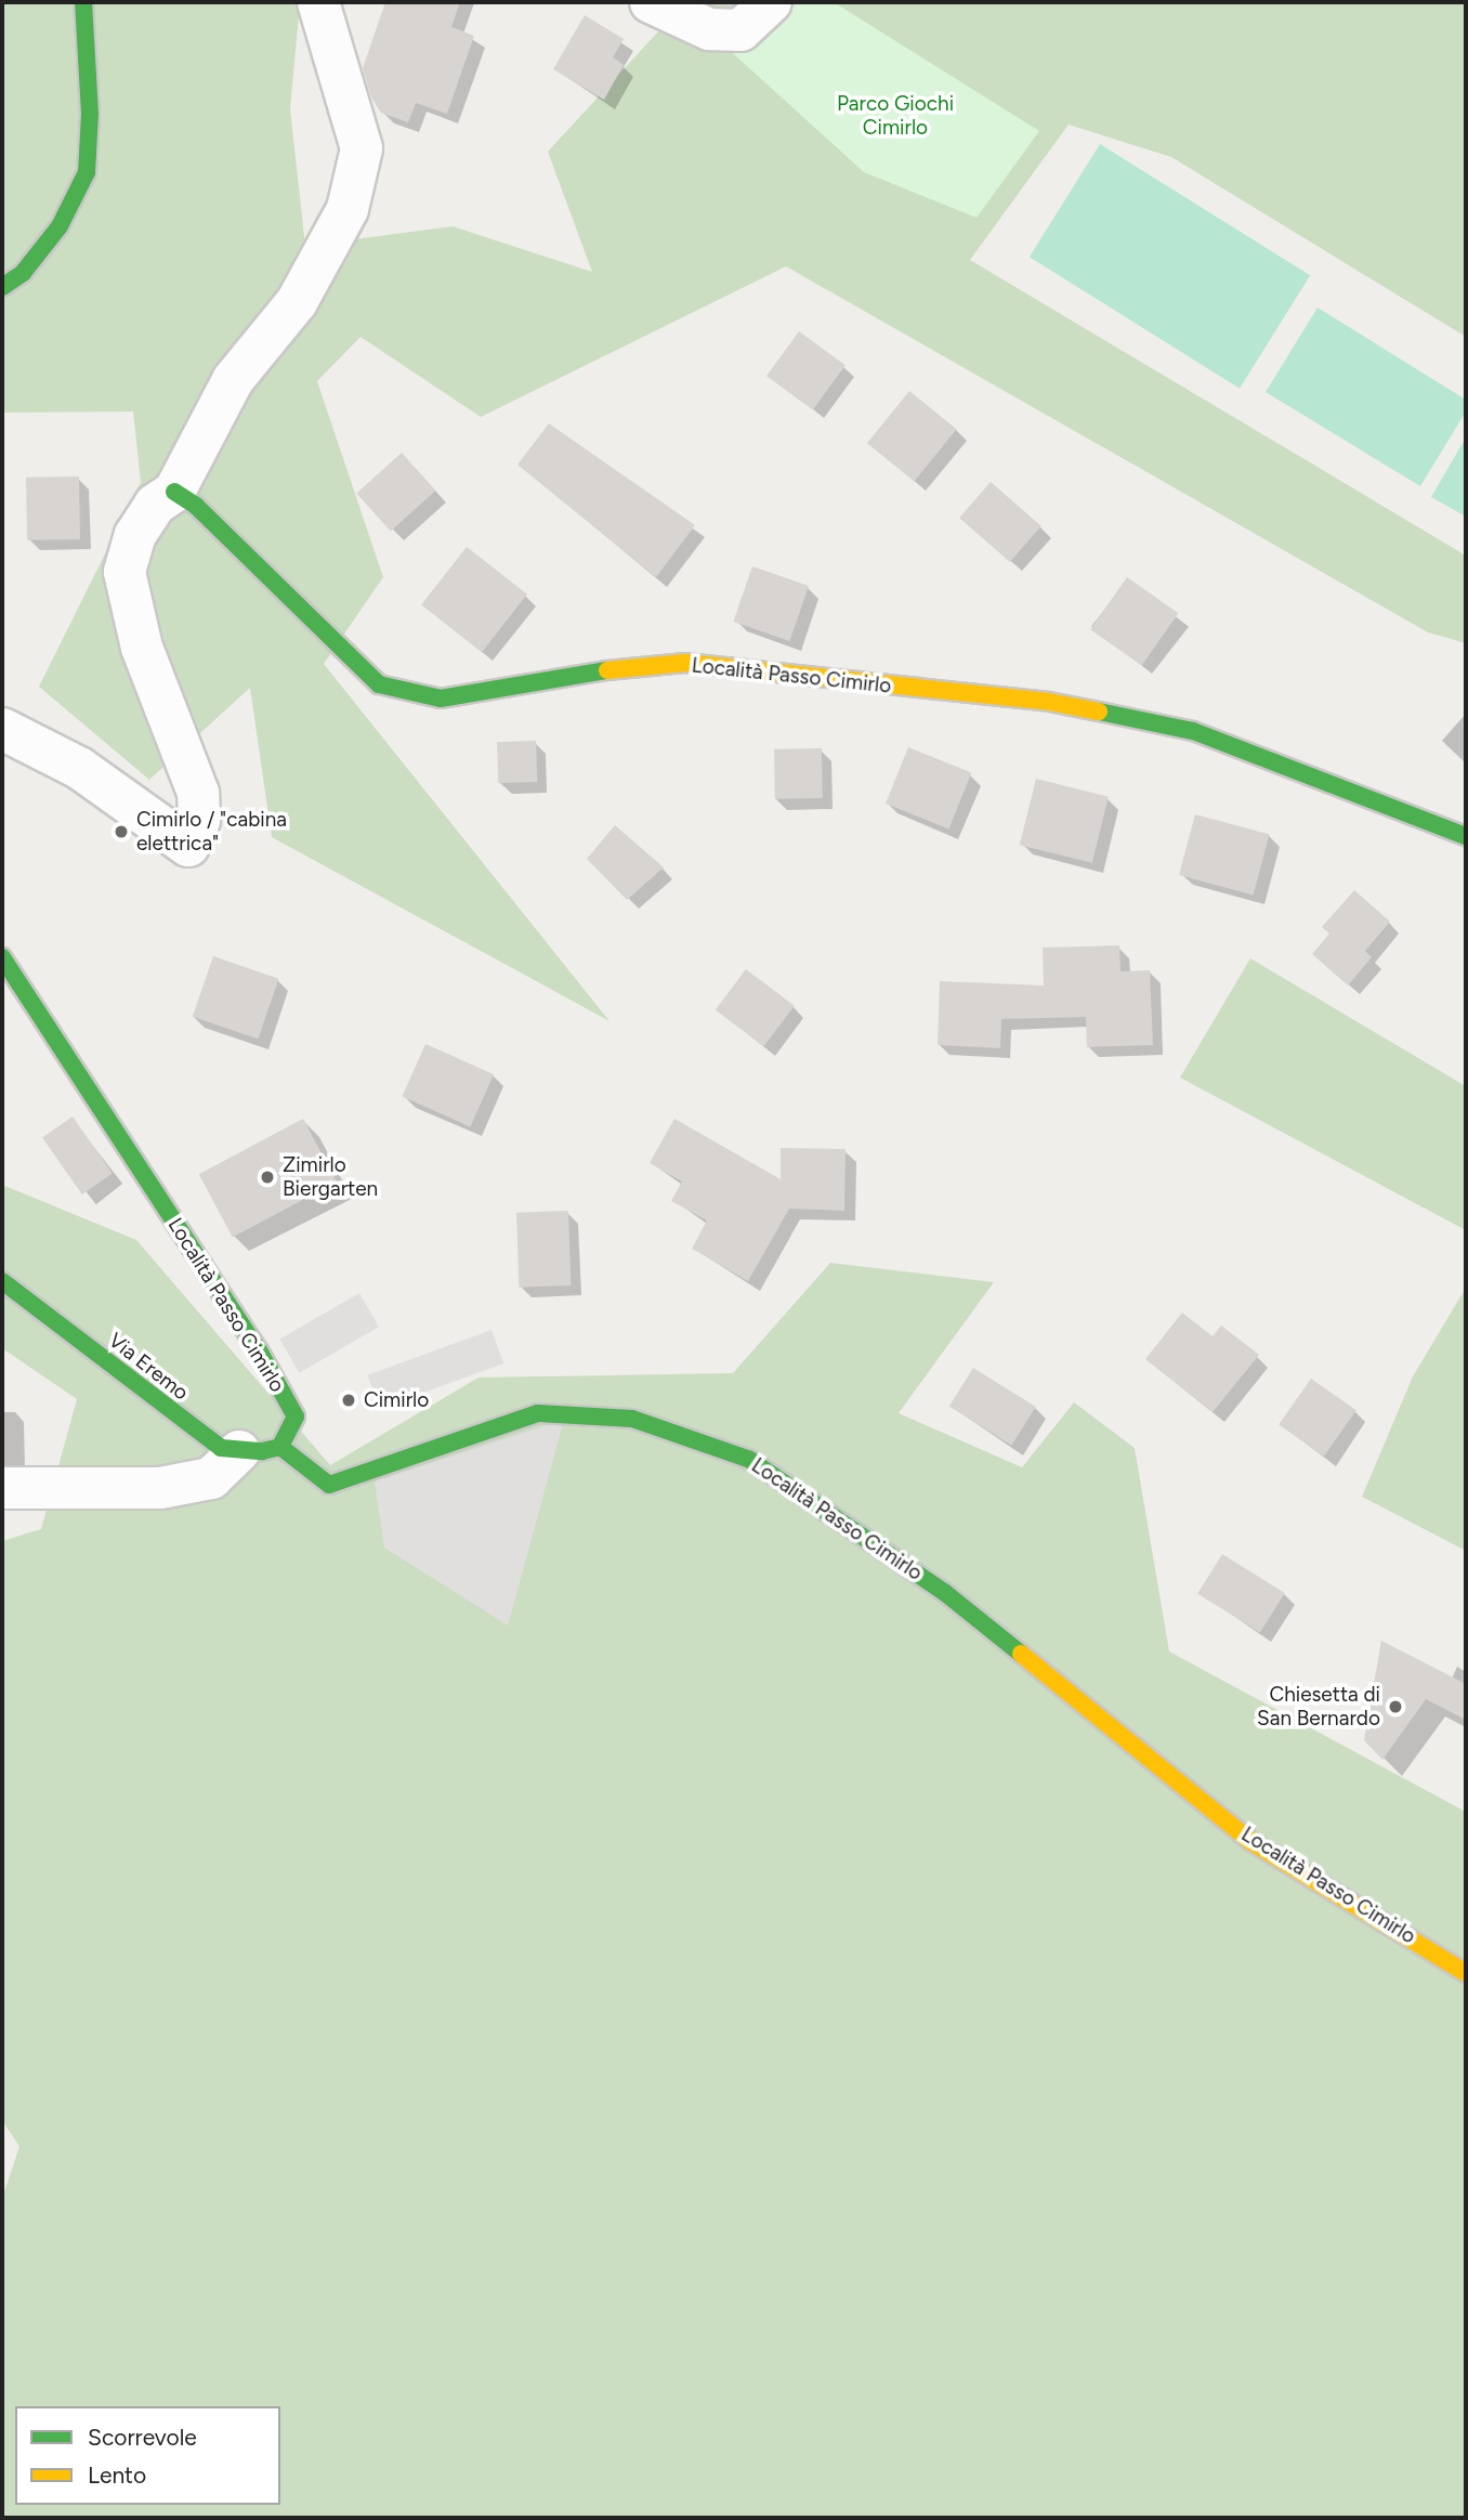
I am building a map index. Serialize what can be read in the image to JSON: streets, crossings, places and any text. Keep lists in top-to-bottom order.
{
  "streets": {
    "street": ["Località Passo Cimirlo", "Via Eremo"]
  },
  "crossings": [
    ["Località Passo Cimirlo", "Via Eremo"]
  ],
  "parks": ["Parco Giochi Cimirlo"],
  "places": [
    "Cimirlo / \"cabina elettrica\"",
    "Zimirlo Biergarten",
    "Cimirlo",
    "Chiesetta di San Bernardo"
  ],
  "legend": ["Scorrevole", "Lento"]
}
